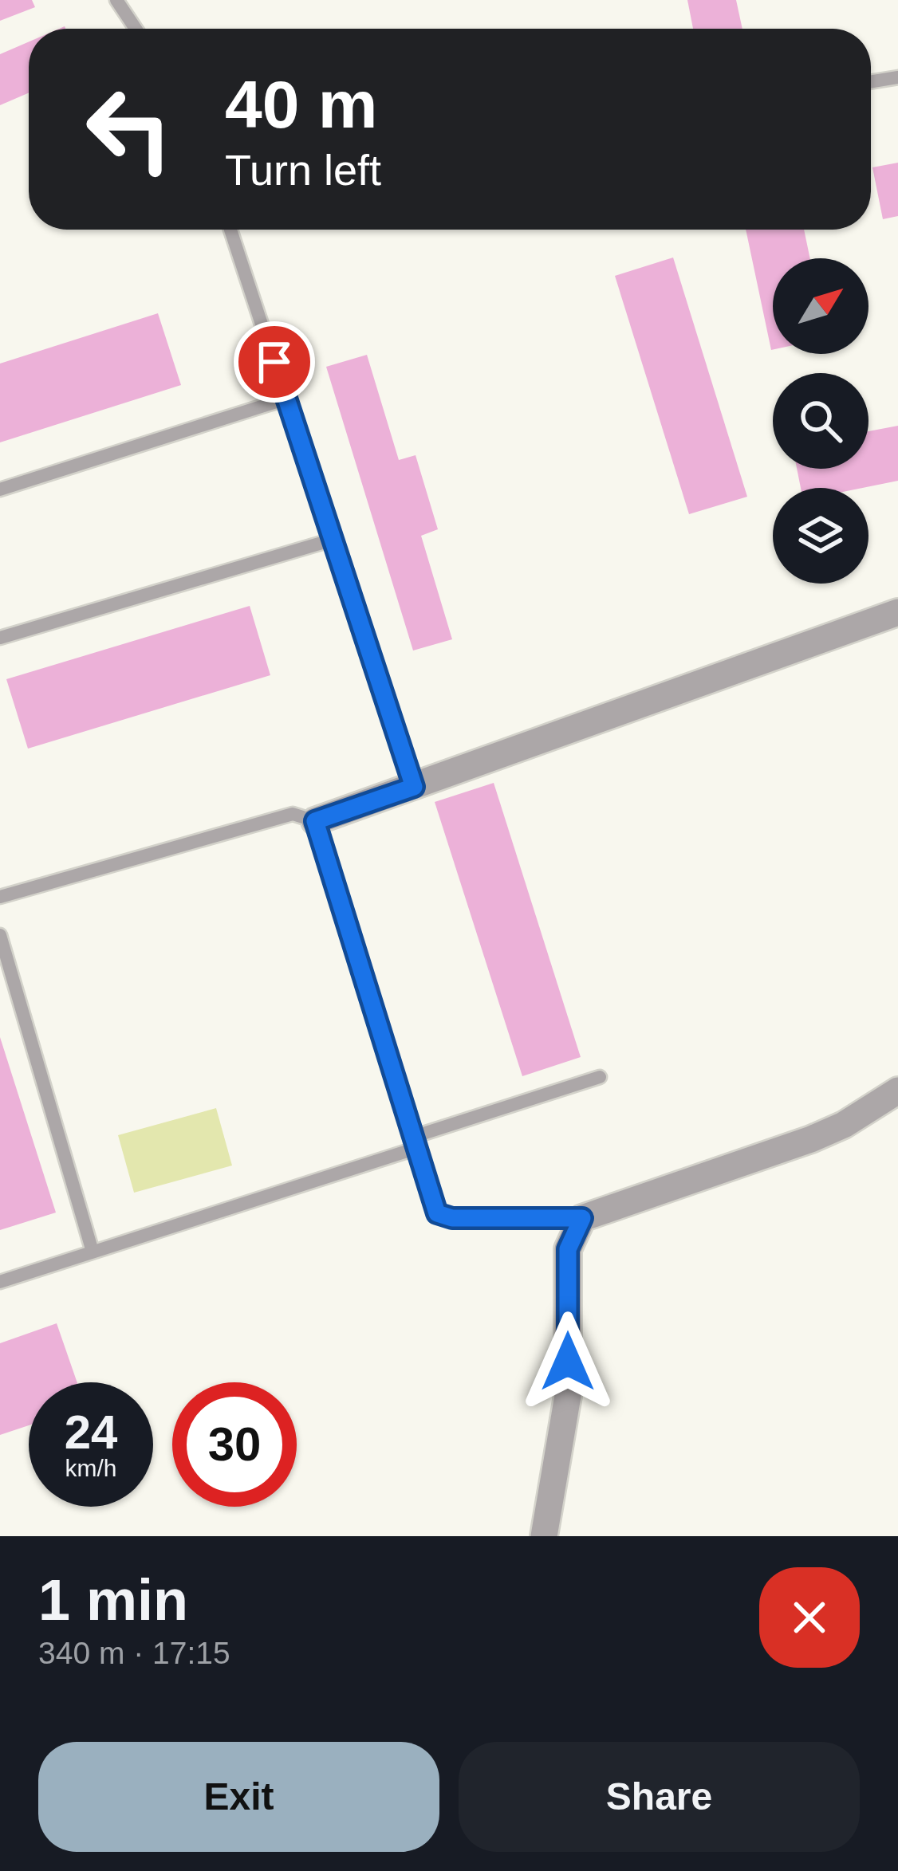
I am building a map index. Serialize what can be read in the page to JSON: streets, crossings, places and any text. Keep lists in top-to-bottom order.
{
  "north": "top right",
  "page": {
    "turn": ["40 m", "Turn left"],
    "speed": "24 km/h",
    "limit": "30",
    "heading": ["1 min", "340 m · 17:15"],
    "buttons": ["Exit", "Share"]
  }
}
